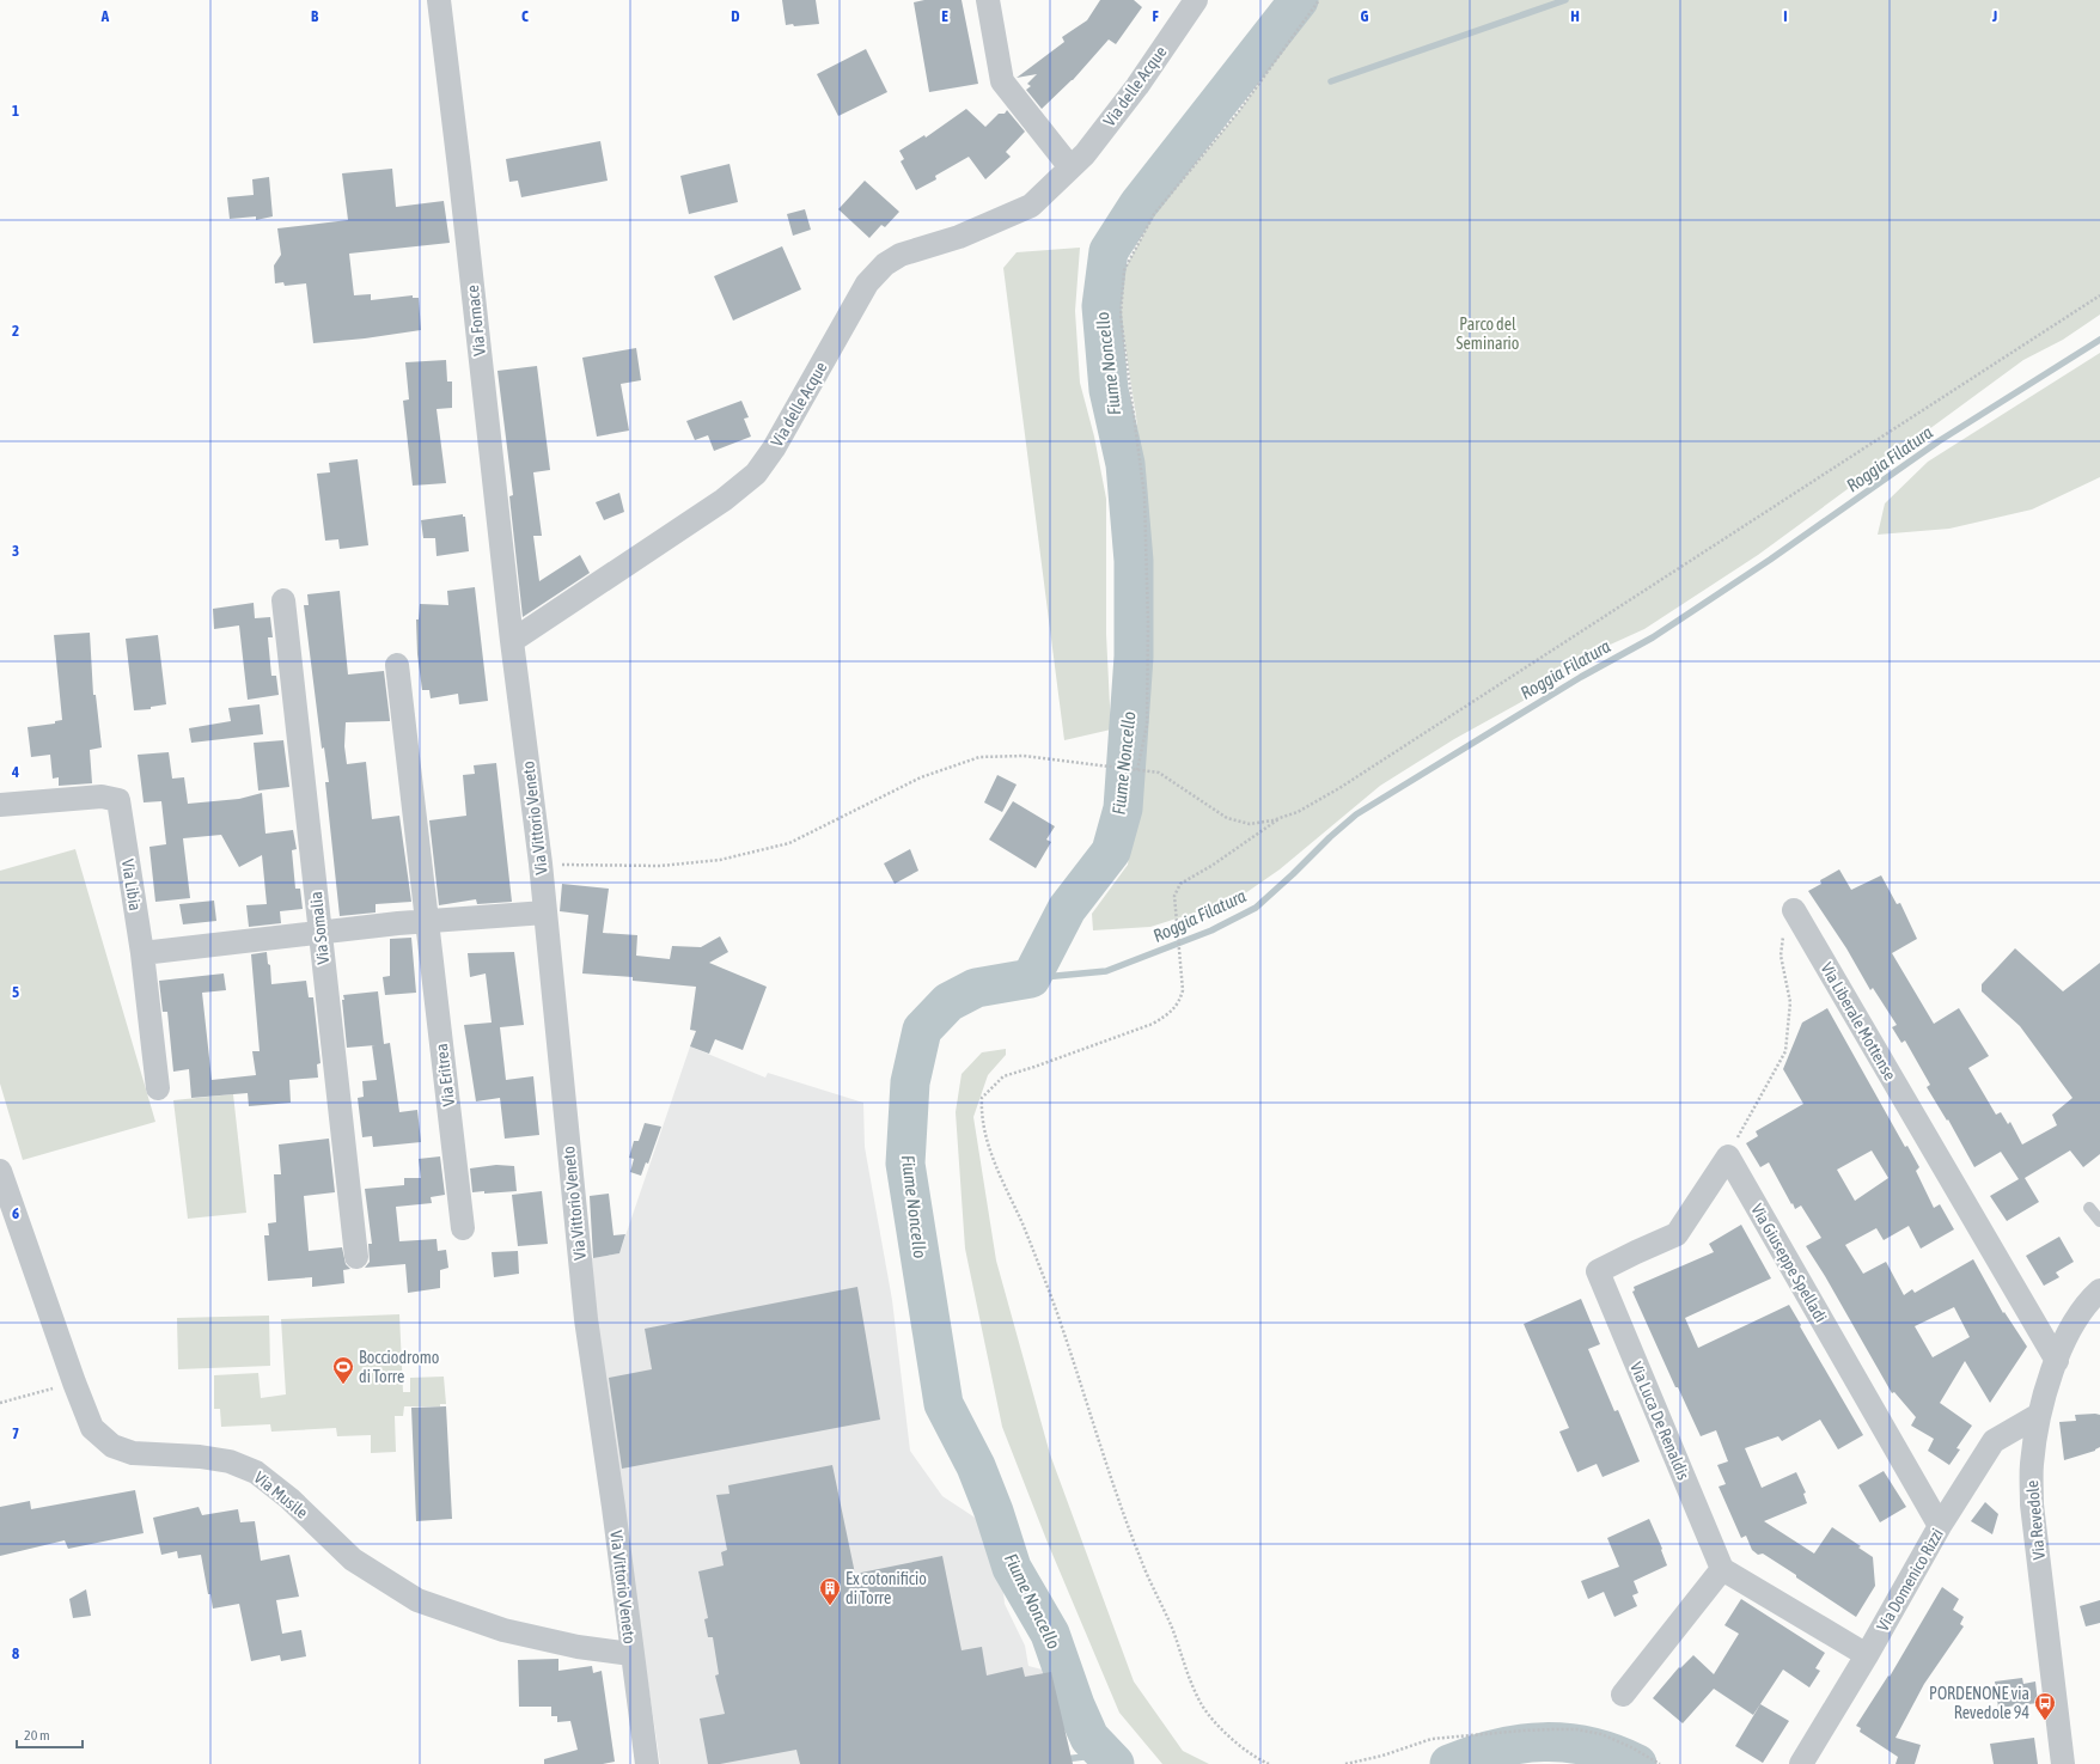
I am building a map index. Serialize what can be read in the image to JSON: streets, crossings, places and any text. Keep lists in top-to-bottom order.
{
  "streets": {
    "street": [
      "Via delle Acque",
      "Via Fornace",
      "Via Vittorio Veneto",
      "Via Libia",
      "Via Somalia",
      "Via Liberale Mottense",
      "Via Eritrea",
      "Via Giuseppe Spelladi",
      "Via Luca De Renaldis",
      "Via Musile",
      "Via Revedole",
      "Via Domenico Rizzi"
    ]
  },
  "crossings": [
    ["Via delle Acque", "Via Fornace"],
    ["Via delle Acque", "Via Vittorio Veneto"],
    ["Via Fornace", "Via Vittorio Veneto"],
    ["Via Vittorio Veneto", "Via Musile"],
    ["Via Liberale Mottense", "Via Revedole"],
    ["Via Giuseppe Spelladi", "Via Luca De Renaldis"],
    ["Via Giuseppe Spelladi", "Via Domenico Rizzi"],
    ["Via Revedole", "Via Domenico Rizzi"]
  ],
  "water": ["Fiume Noncello", "Roggia Filatura"],
  "parks": ["Parco del Seminario"],
  "places": {
    "sports": ["Bocciodromo di Torre"],
    "building": ["Ex cotonificio di Torre"],
    "bus stop": ["PORDENONE via Revedole 94"]
  },
  "scale_bar": "20 m",
  "grid": {
    "columns": [
      "A",
      "B",
      "C",
      "D",
      "E",
      "F",
      "G",
      "H",
      "I",
      "J"
    ],
    "rows": [
      "1",
      "2",
      "3",
      "4",
      "5",
      "6",
      "7",
      "8"
    ]
  }
}
